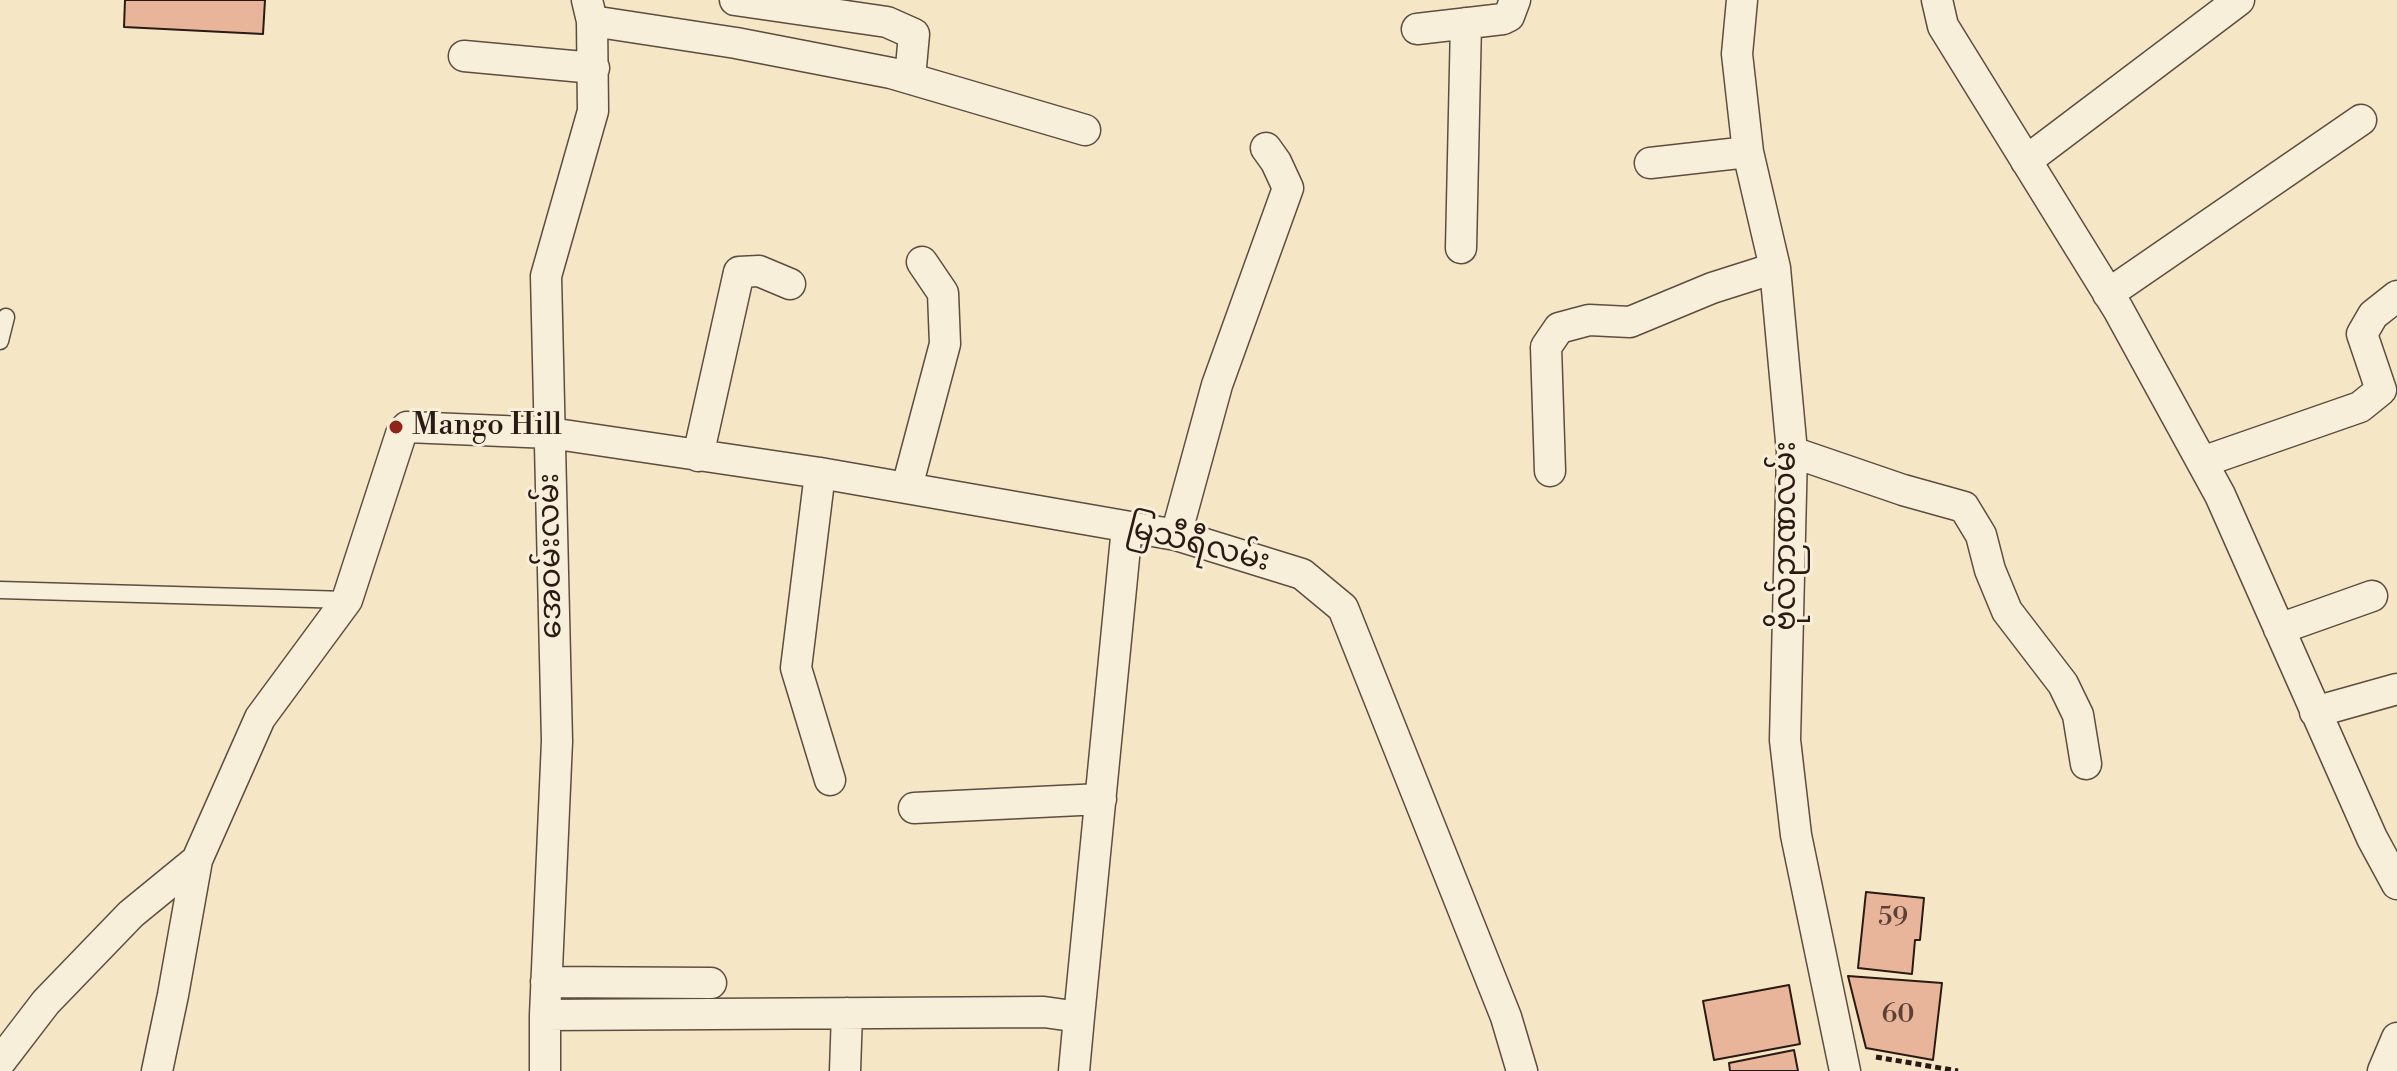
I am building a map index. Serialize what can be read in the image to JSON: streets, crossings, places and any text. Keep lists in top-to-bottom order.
{
  "streets": {
    "street": ["ဗိုလ်ဉာဏလမ်း", "မြသီရီလမ်း", "အေဝမ်းလမ်း"]
  },
  "crossings": [
    ["မြသီရီလမ်း", "အေဝမ်းလမ်း"]
  ],
  "places": ["Mango Hill"],
  "house_numbers": ["59", "60"]
}
